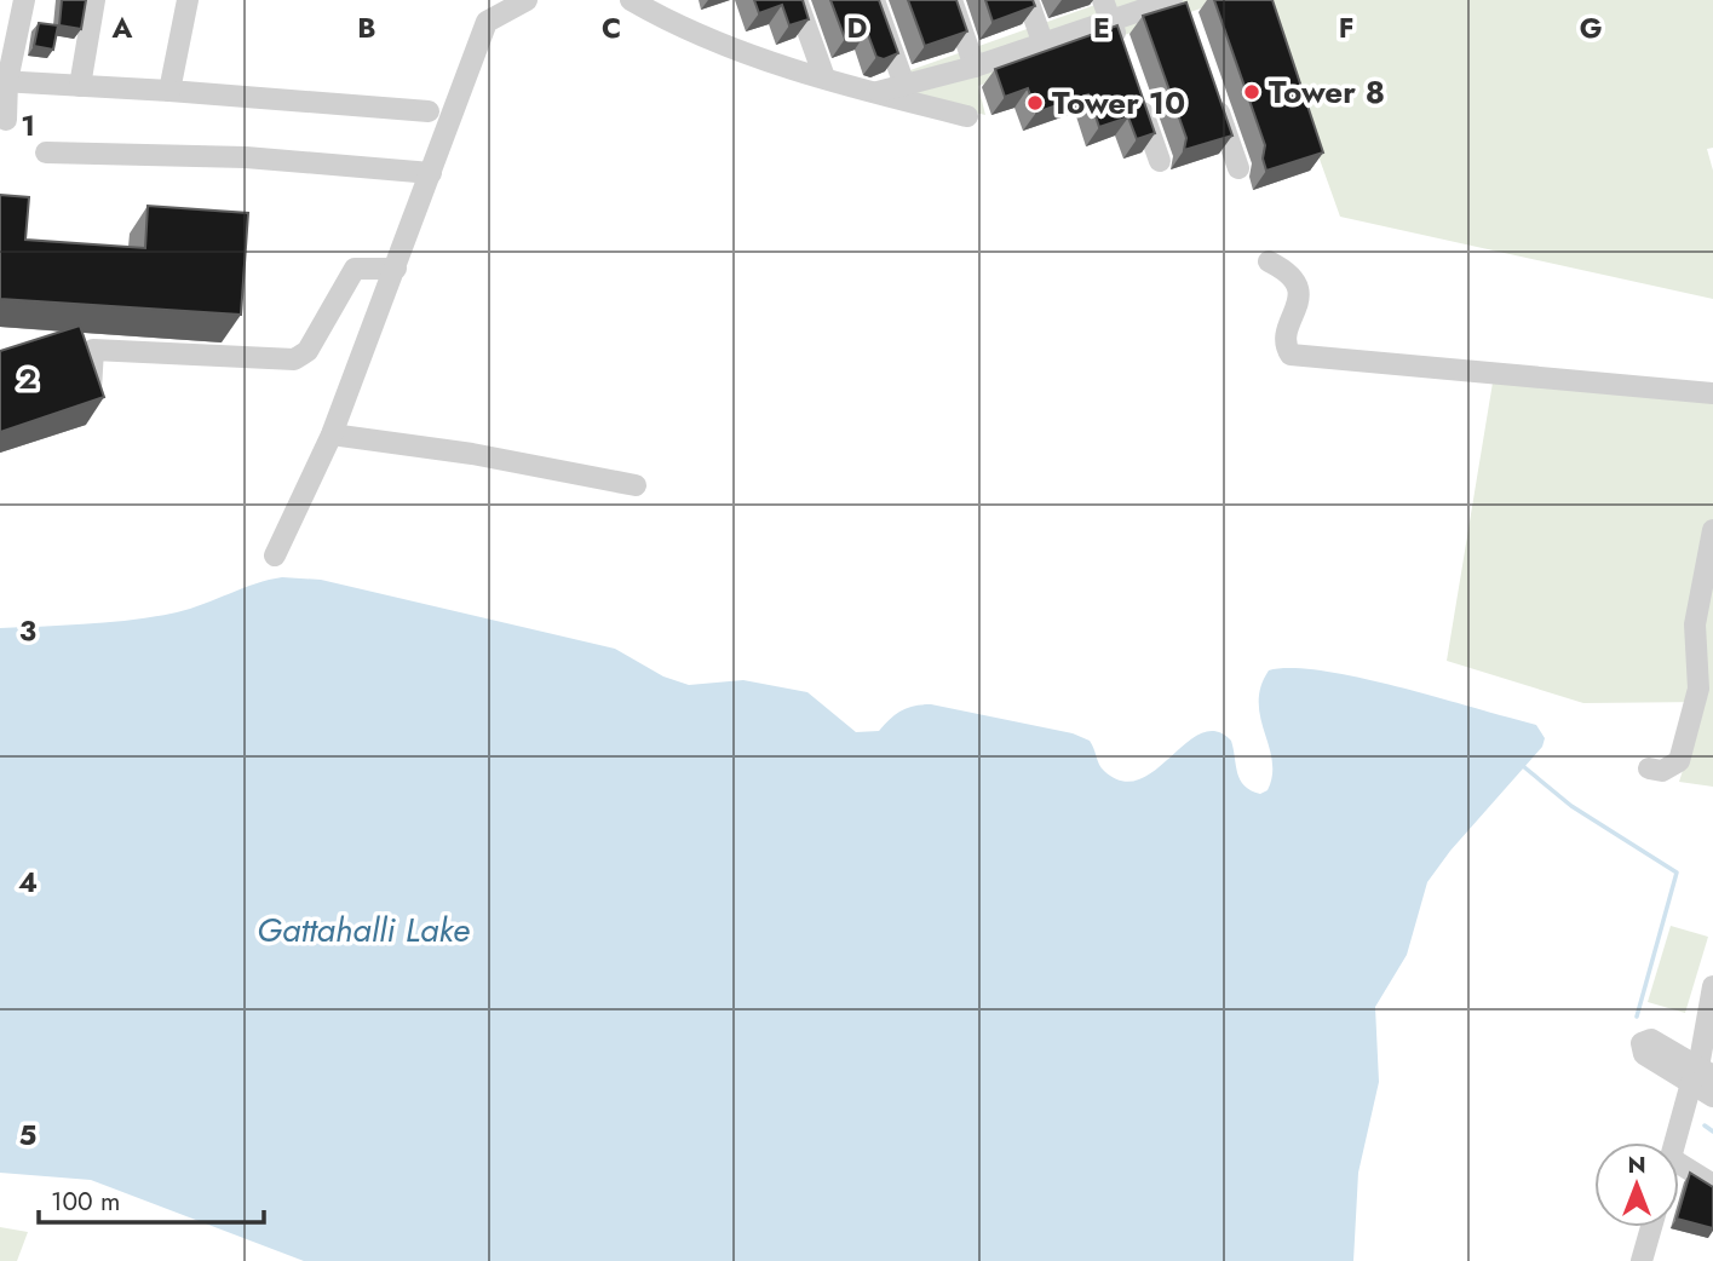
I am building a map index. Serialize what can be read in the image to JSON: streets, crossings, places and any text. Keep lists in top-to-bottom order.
{
  "water": ["Gattahalli Lake"],
  "places": ["Tower 8", "Tower 10"],
  "scale_bar": "100 m",
  "north": "top",
  "grid": {
    "columns": [
      "A",
      "B",
      "C",
      "D",
      "E",
      "F",
      "G"
    ],
    "rows": [
      "1",
      "2",
      "3",
      "4",
      "5"
    ]
  }
}
